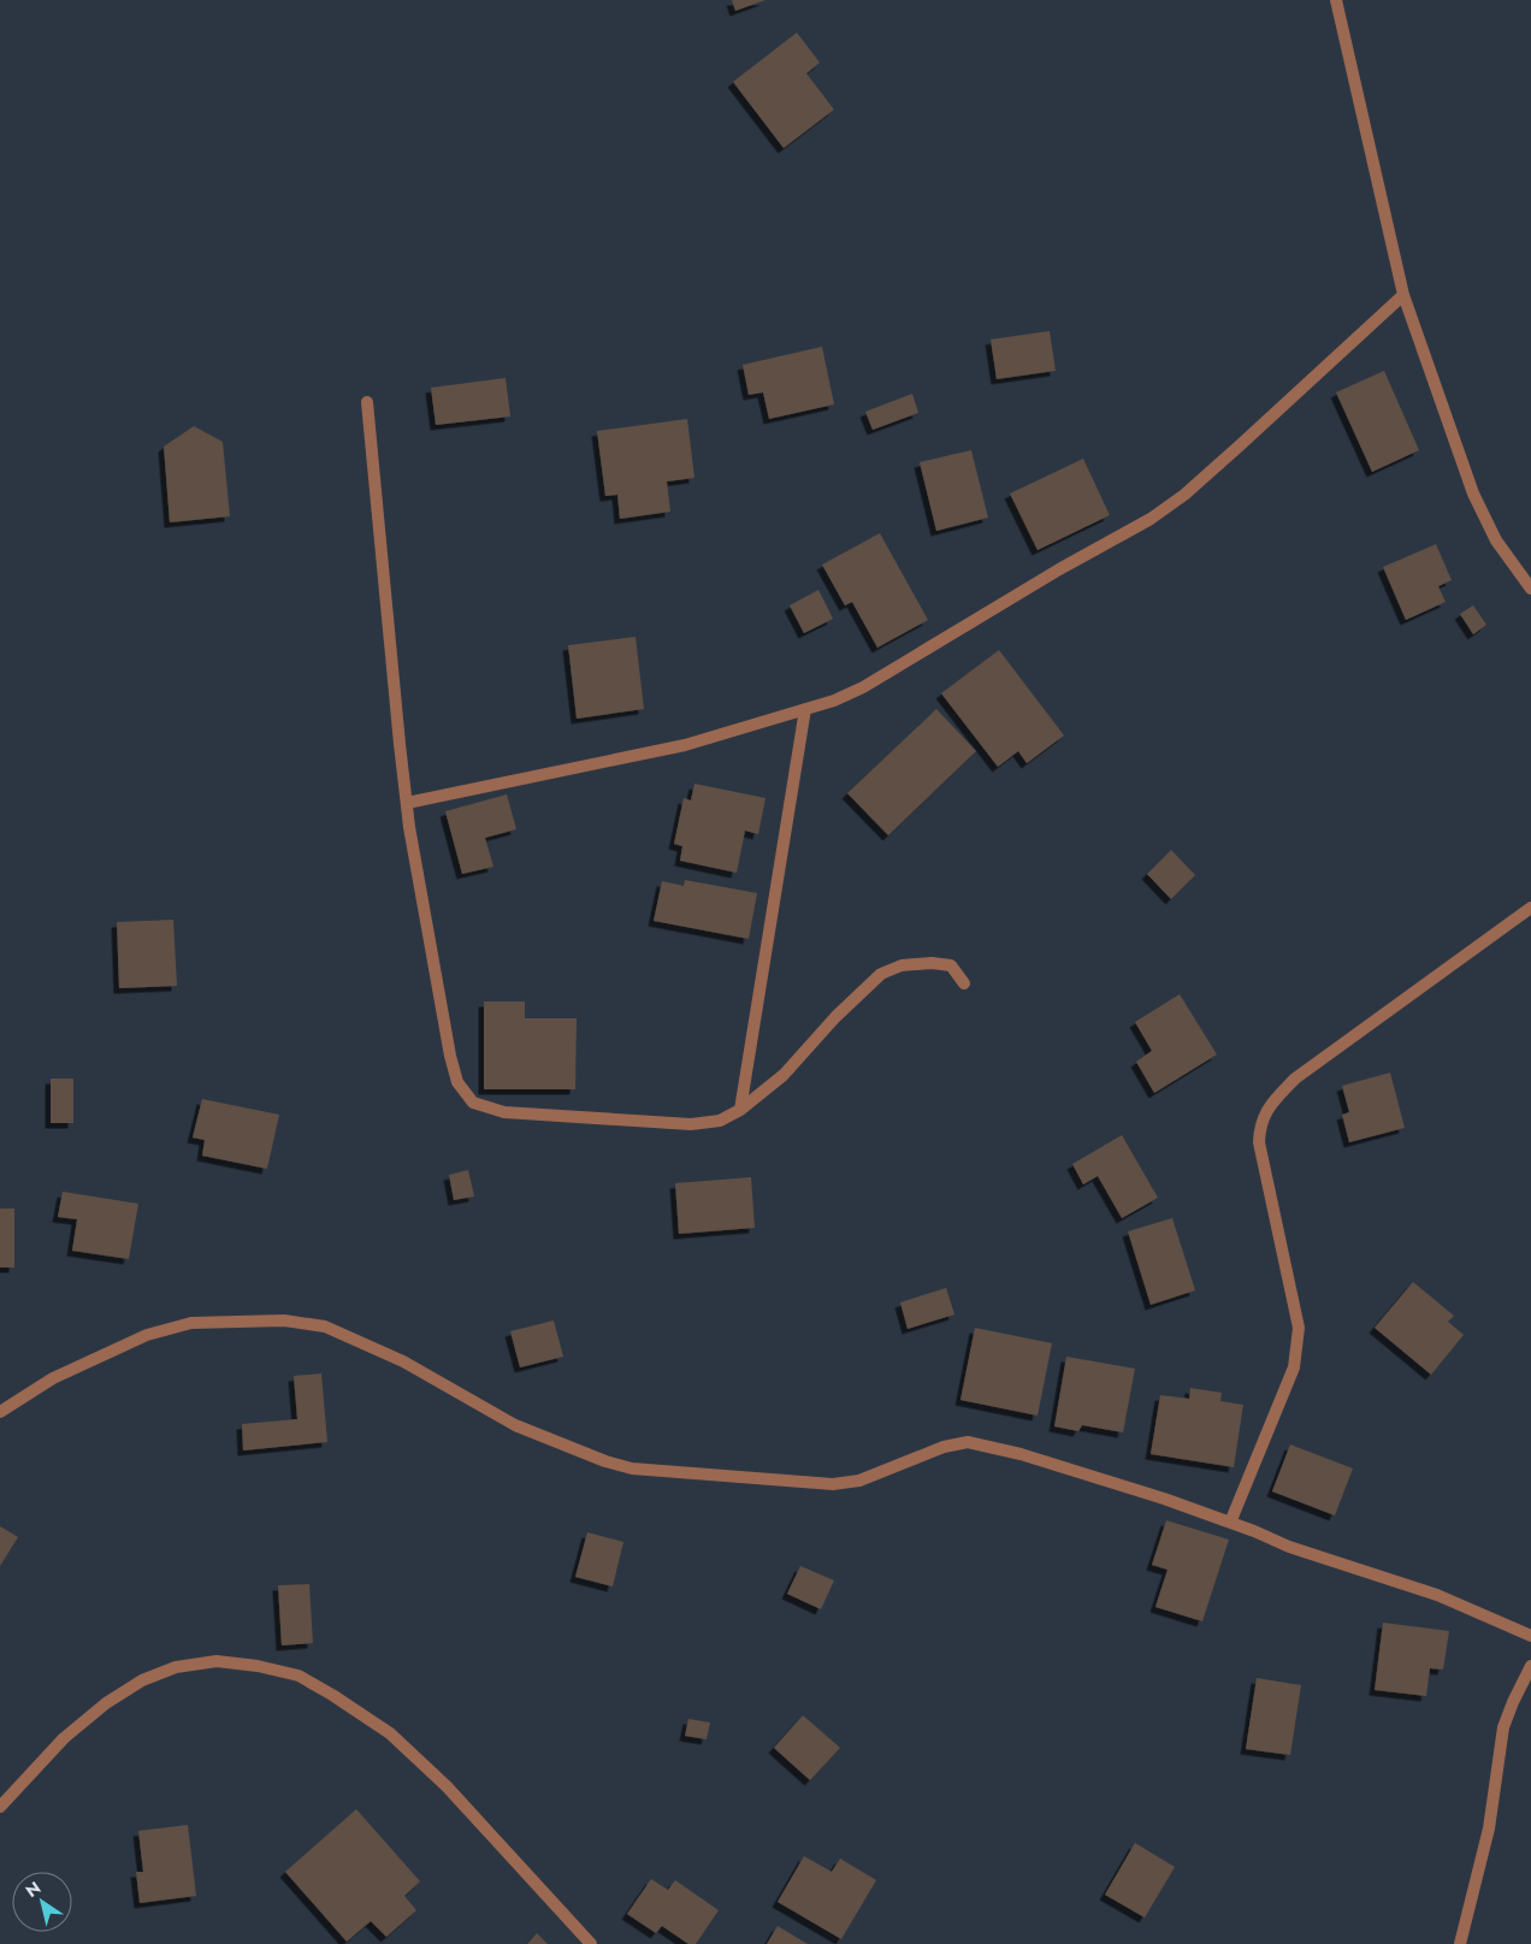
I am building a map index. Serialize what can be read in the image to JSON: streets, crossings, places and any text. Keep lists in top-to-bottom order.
{
  "north": "top left"
}
